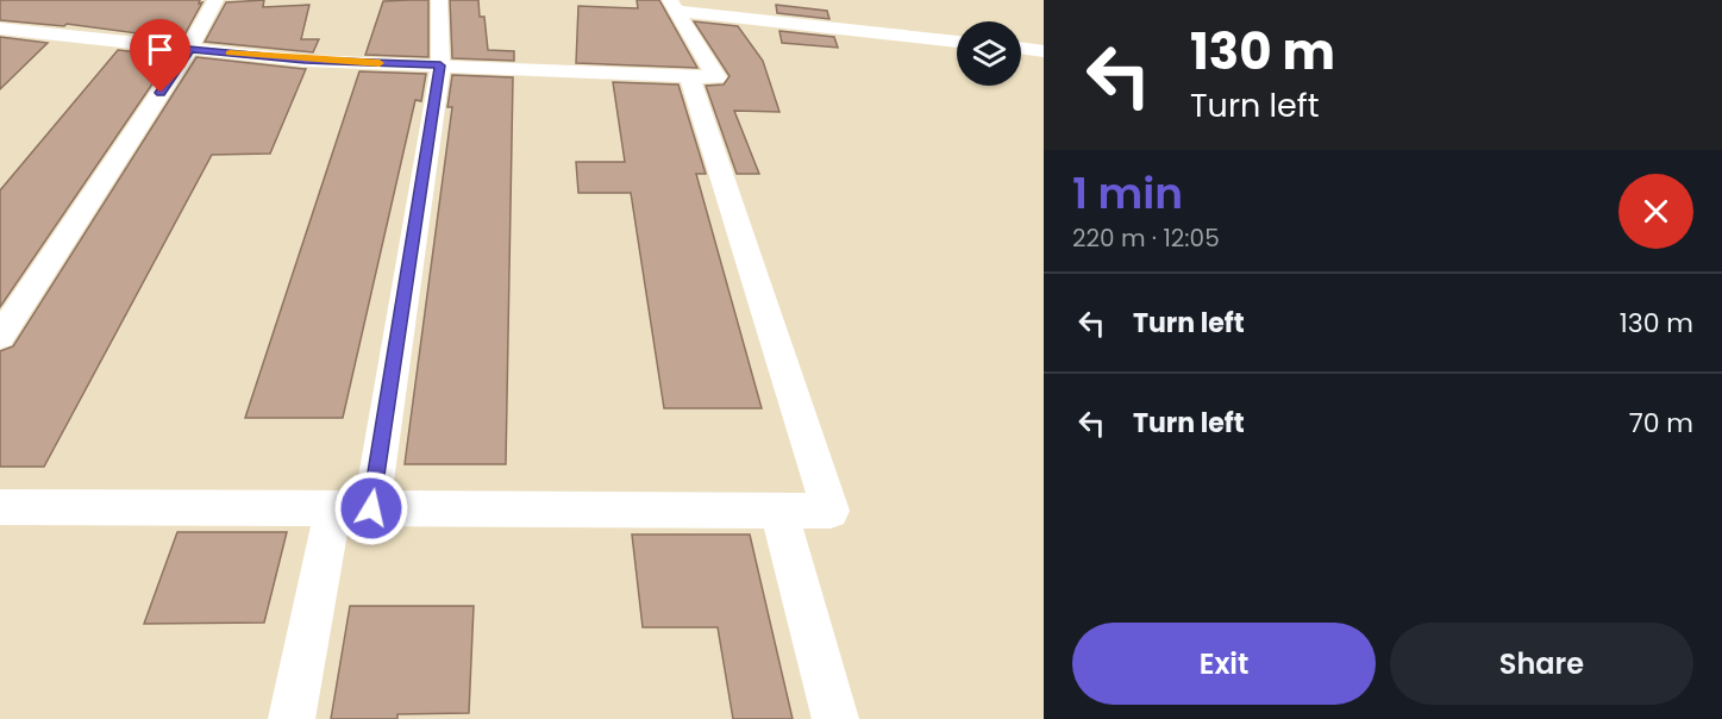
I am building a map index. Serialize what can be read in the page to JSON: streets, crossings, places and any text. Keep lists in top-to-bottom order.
{
  "page": {
    "turn": ["130 m", "Turn left"],
    "heading": ["1 min", "220 m · 12:05"],
    "list": [
      {
        "name": "Turn left",
        "value": "130 m"
      },
      {
        "name": "Turn left",
        "value": "70 m"
      }
    ],
    "buttons": ["Exit", "Share"]
  }
}
